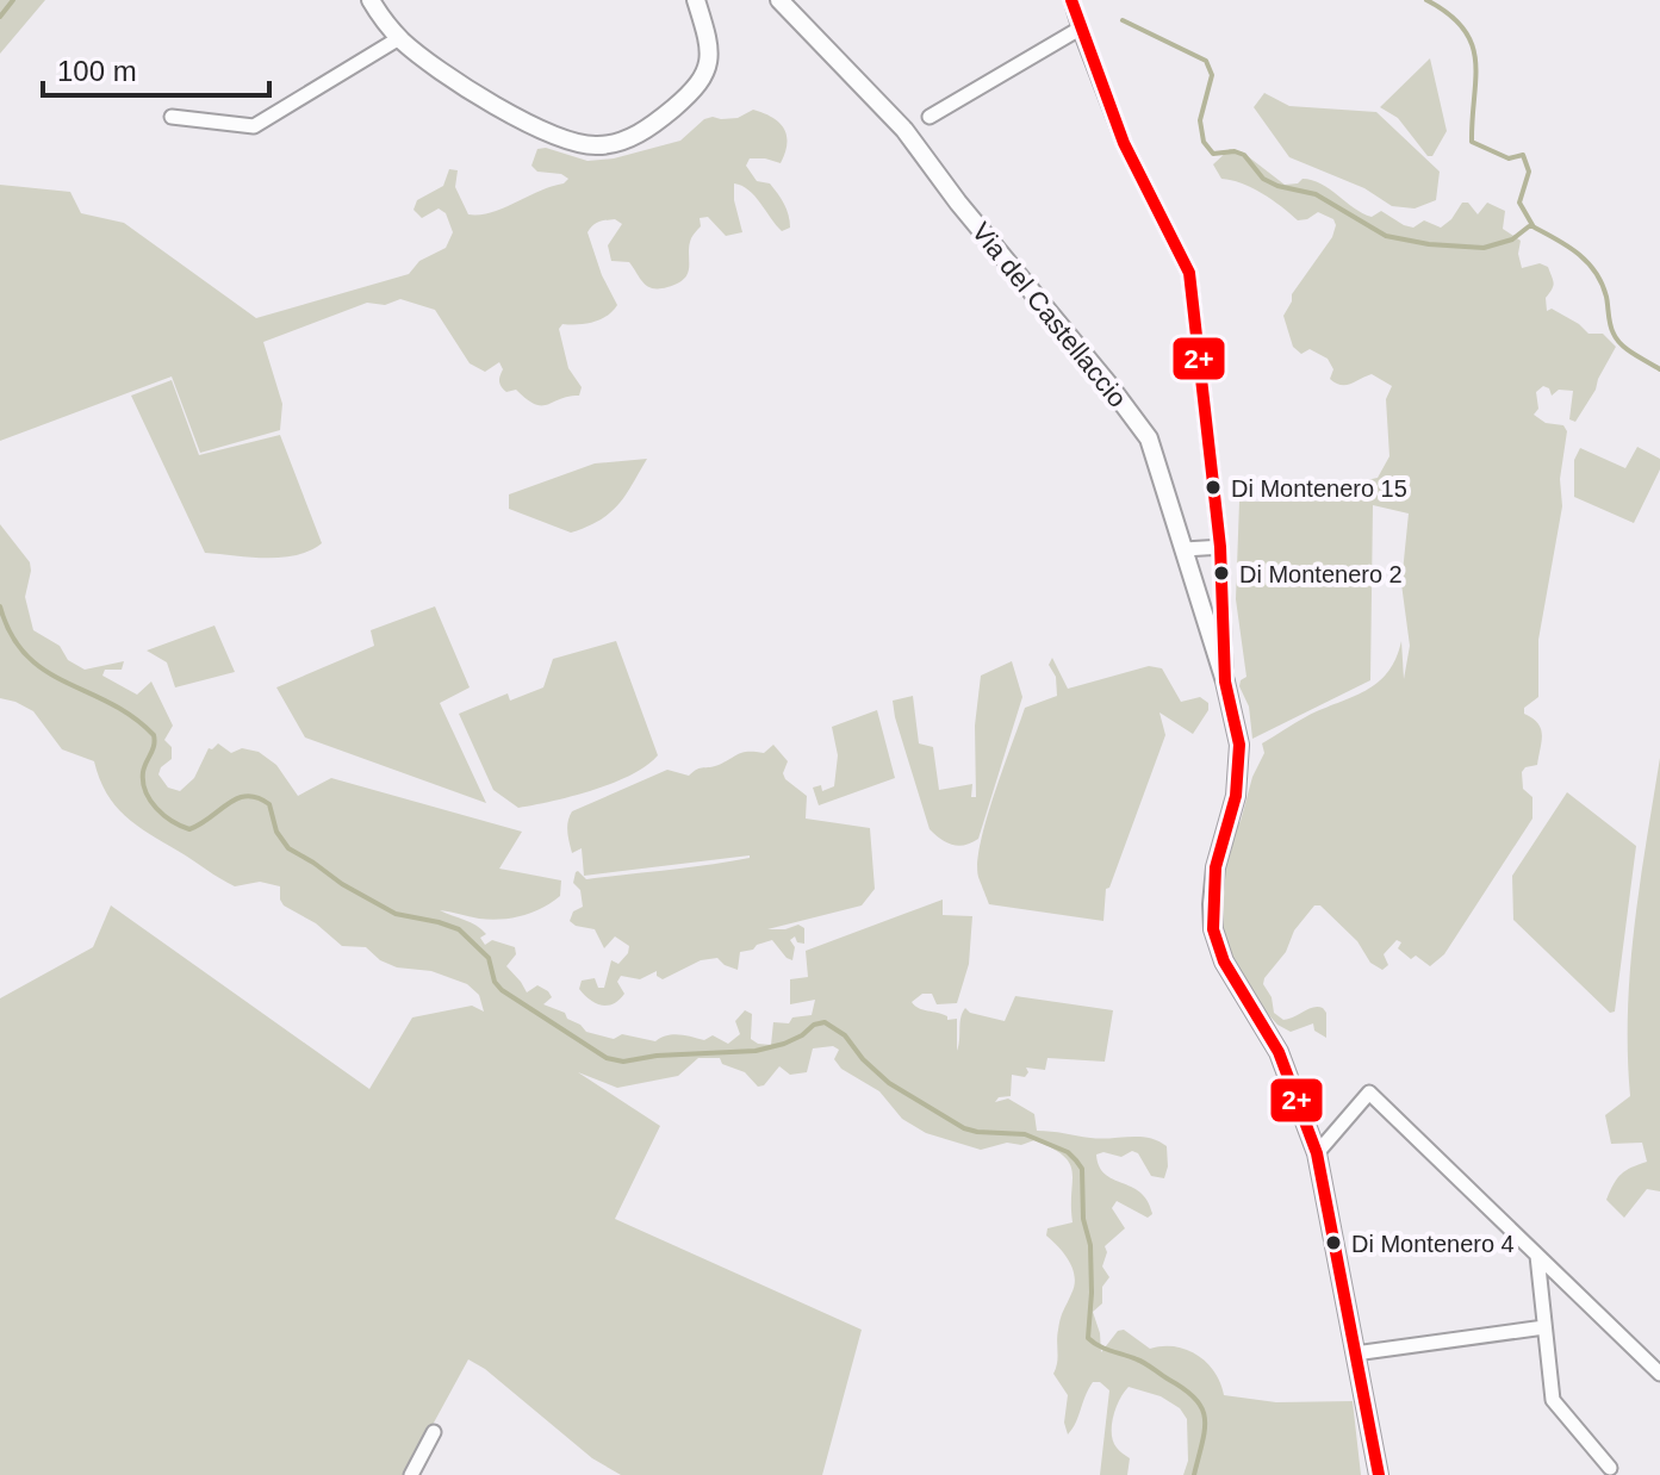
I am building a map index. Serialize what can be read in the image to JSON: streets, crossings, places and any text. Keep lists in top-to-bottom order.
{
  "streets": {
    "street": ["Via del Castellaccio"]
  },
  "places": ["Di Montenero 15", "Di Montenero 2", "Di Montenero 4"],
  "lines": ["transit line 2+"],
  "scale_bar": "100 m"
}
